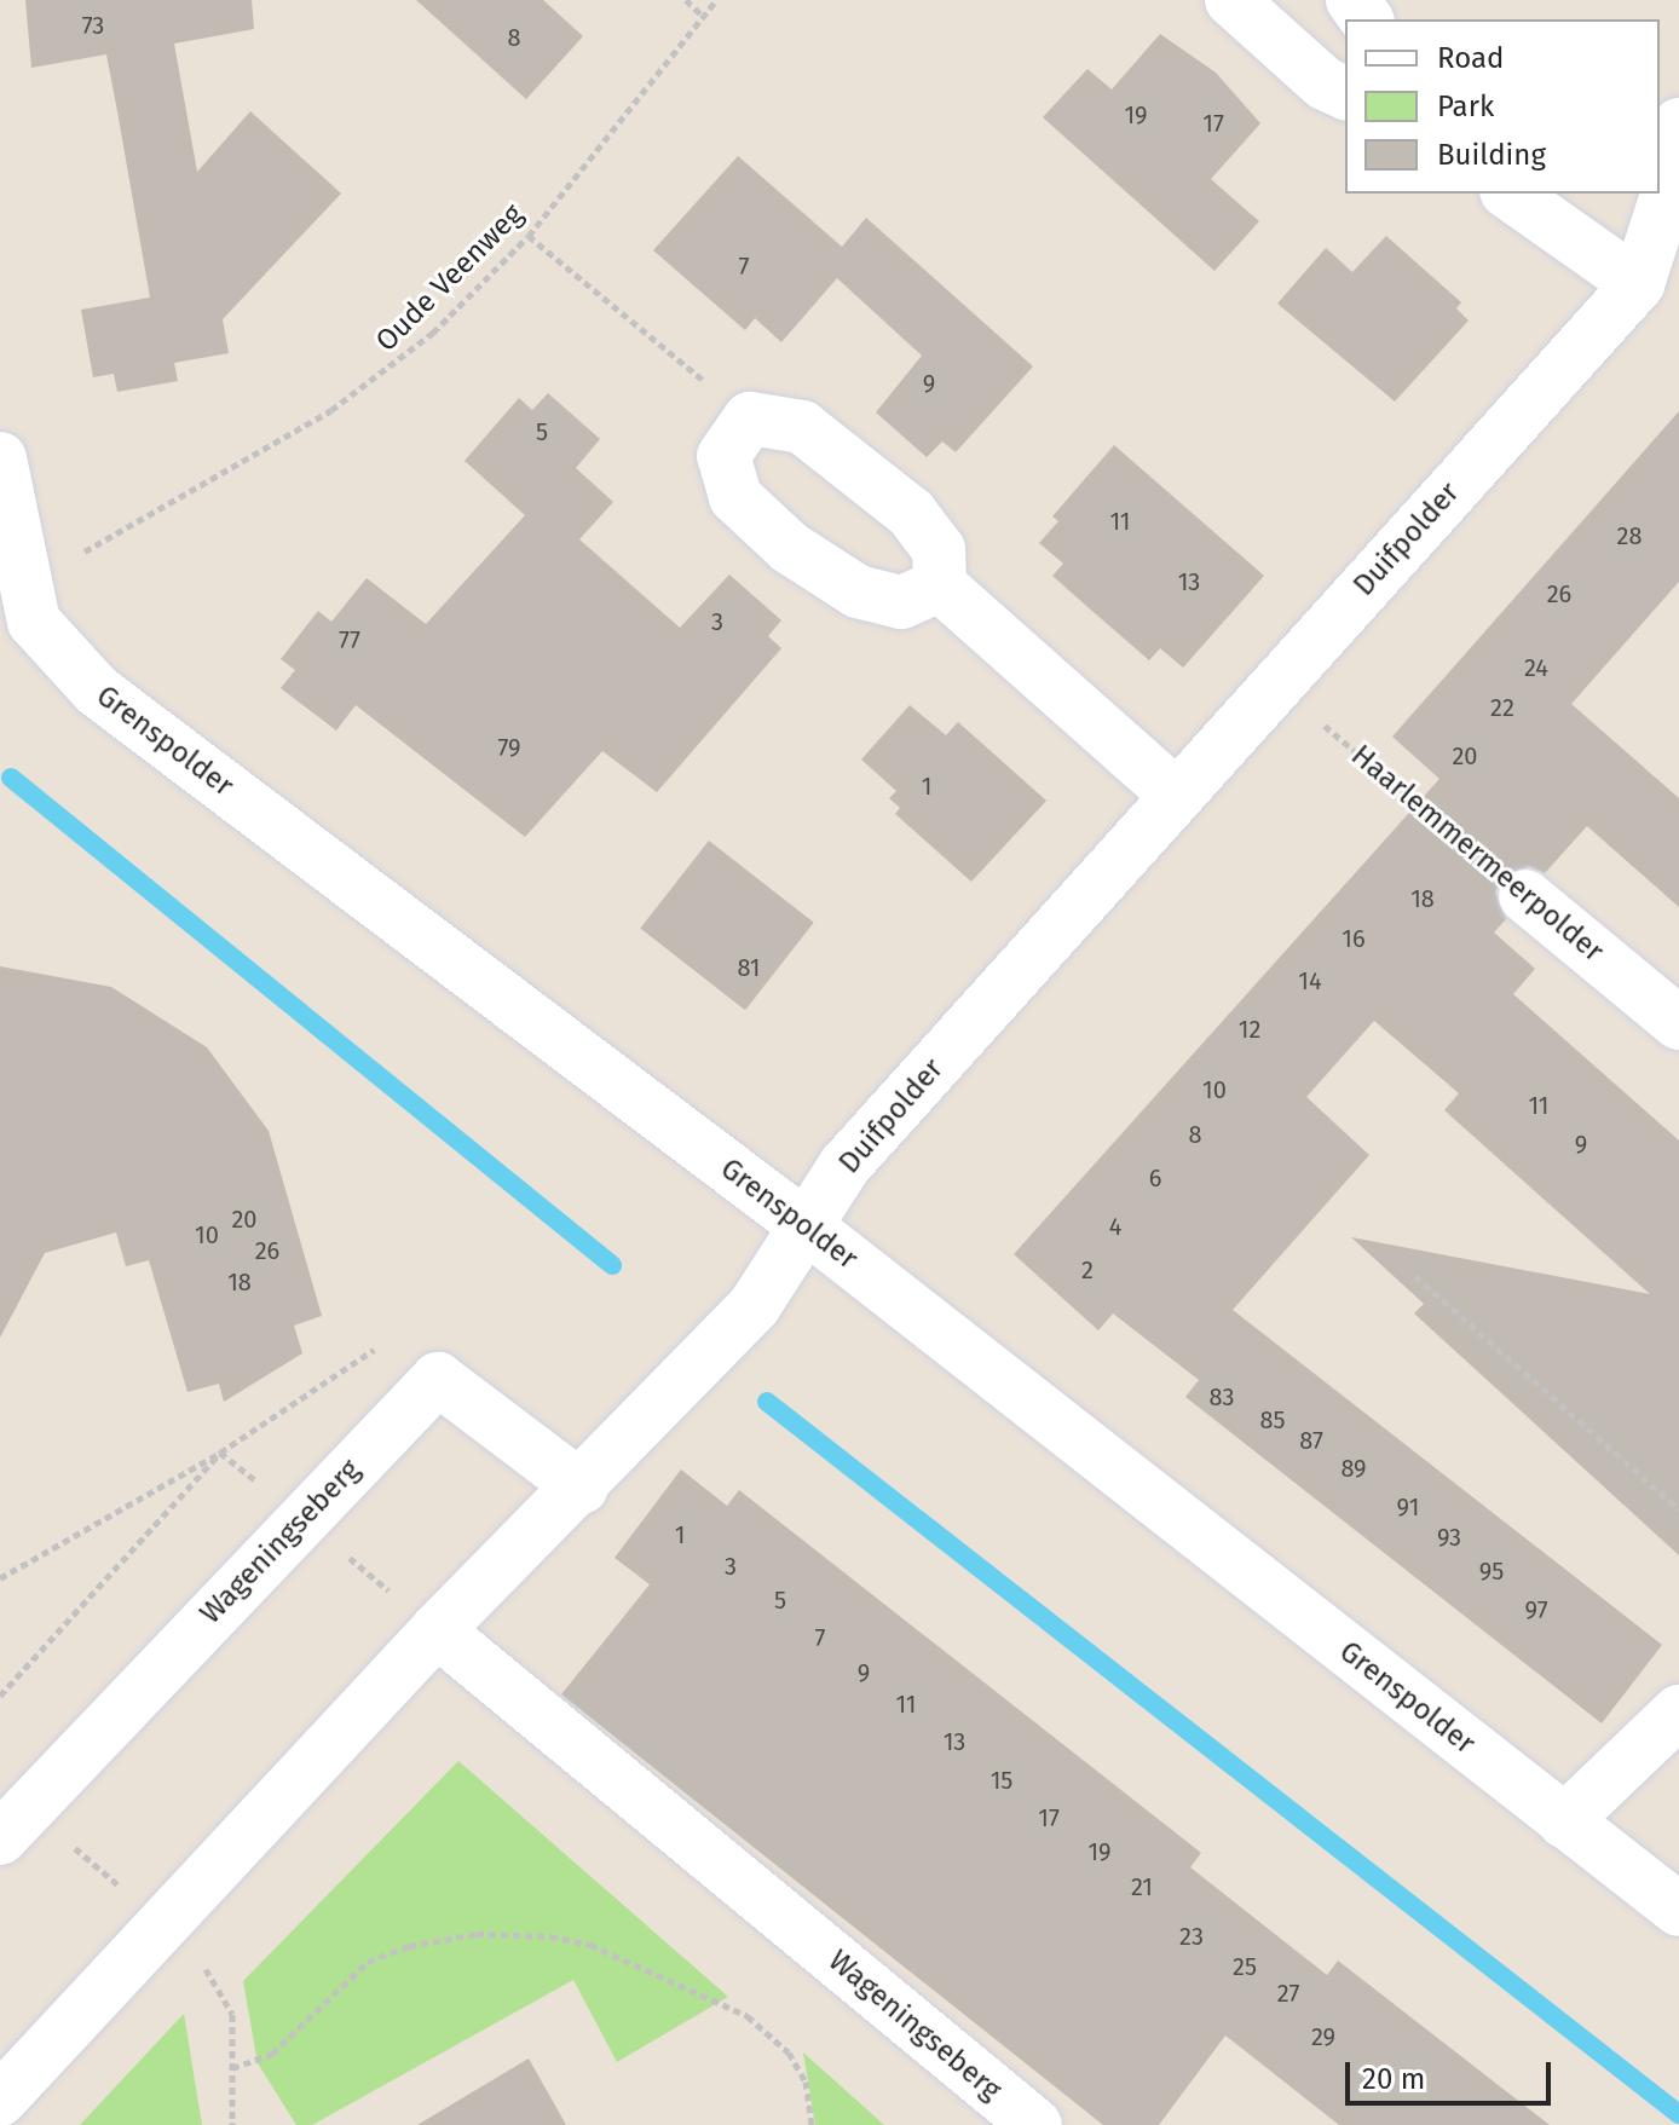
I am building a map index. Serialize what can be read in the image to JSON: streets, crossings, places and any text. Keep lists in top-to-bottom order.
{
  "streets": {
    "street": [
      "Duifpolder",
      "Grenspolder",
      "Haarlemmermeerpolder",
      "Wageningseberg"
    ],
    "path": ["Oude Veenweg"]
  },
  "crossings": [
    ["Oude Veenweg", "Grenspolder"],
    ["Duifpolder", "Grenspolder"],
    ["Duifpolder", "Haarlemmermeerpolder"]
  ],
  "house_numbers": [
    "73",
    "8",
    "19",
    "17",
    "7",
    "9",
    "5",
    "11",
    "28",
    "13",
    "26",
    "3",
    "77",
    "24",
    "22",
    "79",
    "20",
    "1",
    "18",
    "16",
    "81",
    "14",
    "12",
    "10",
    "11",
    "8",
    "9",
    "6",
    "20",
    "4",
    "10",
    "26",
    "2",
    "18",
    "83",
    "85",
    "87",
    "89",
    "91",
    "1",
    "93",
    "3",
    "95",
    "5",
    "97",
    "7",
    "9",
    "11",
    "13",
    "15",
    "17",
    "19",
    "21",
    "23",
    "25",
    "27",
    "29"
  ],
  "legend": ["Road", "Park", "Building"],
  "scale_bar": "20 m"
}
